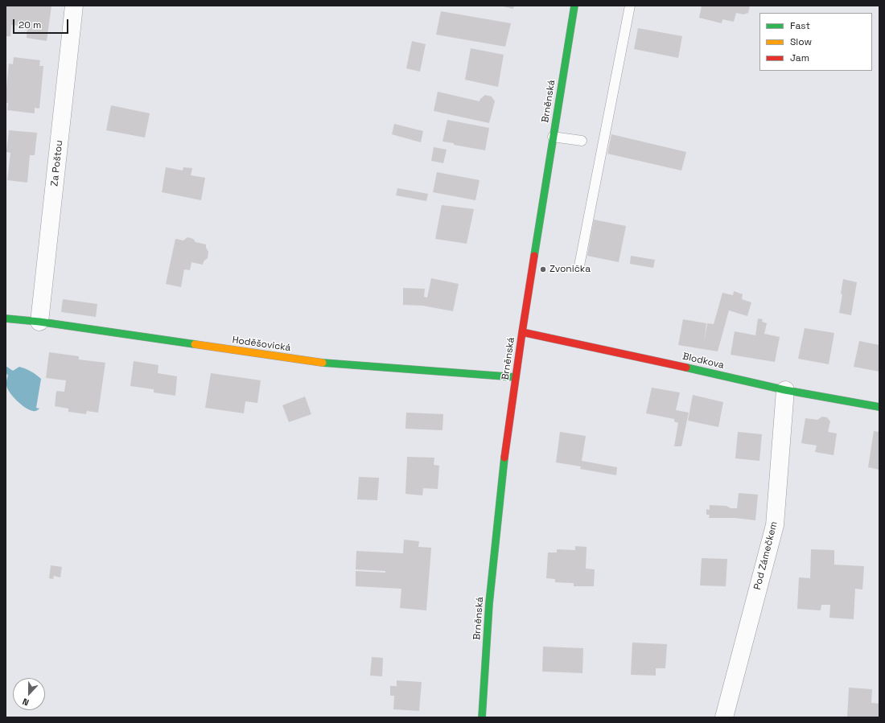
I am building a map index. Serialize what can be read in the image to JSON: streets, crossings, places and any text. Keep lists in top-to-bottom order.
{
  "streets": {
    "street": [
      "Brněnská",
      "Za Poštou",
      "Hoděšovická",
      "Blodkova",
      "Pod Zámečkem"
    ]
  },
  "crossings": [
    ["Brněnská", "Hoděšovická"],
    ["Brněnská", "Blodkova"],
    ["Za Poštou", "Hoděšovická"],
    ["Blodkova", "Pod Zámečkem"]
  ],
  "places": ["Zvonička"],
  "legend": ["Fast", "Slow", "Jam"],
  "scale_bar": "20 m",
  "north": "bottom"
}
